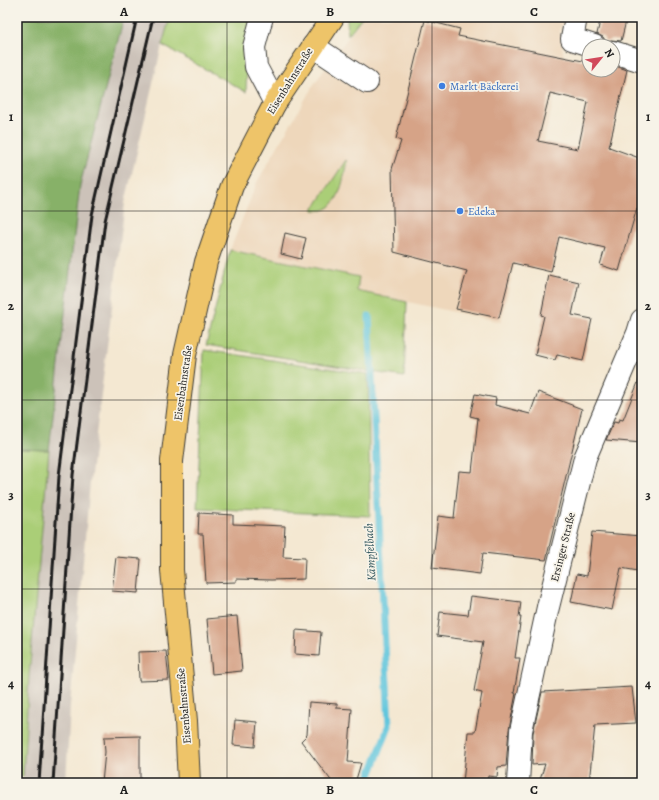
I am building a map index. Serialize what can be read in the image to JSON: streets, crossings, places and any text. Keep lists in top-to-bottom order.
{
  "streets": {
    "main road": ["Eisenbahnstraße"],
    "street": ["Ersinger Straße"]
  },
  "water": ["Kämpfelbach"],
  "places": ["Markt Bäckerei", "Edeka"],
  "north": "top right",
  "grid": {
    "columns": ["A", "B", "C"],
    "rows": [
      "1",
      "2",
      "3",
      "4"
    ]
  }
}
